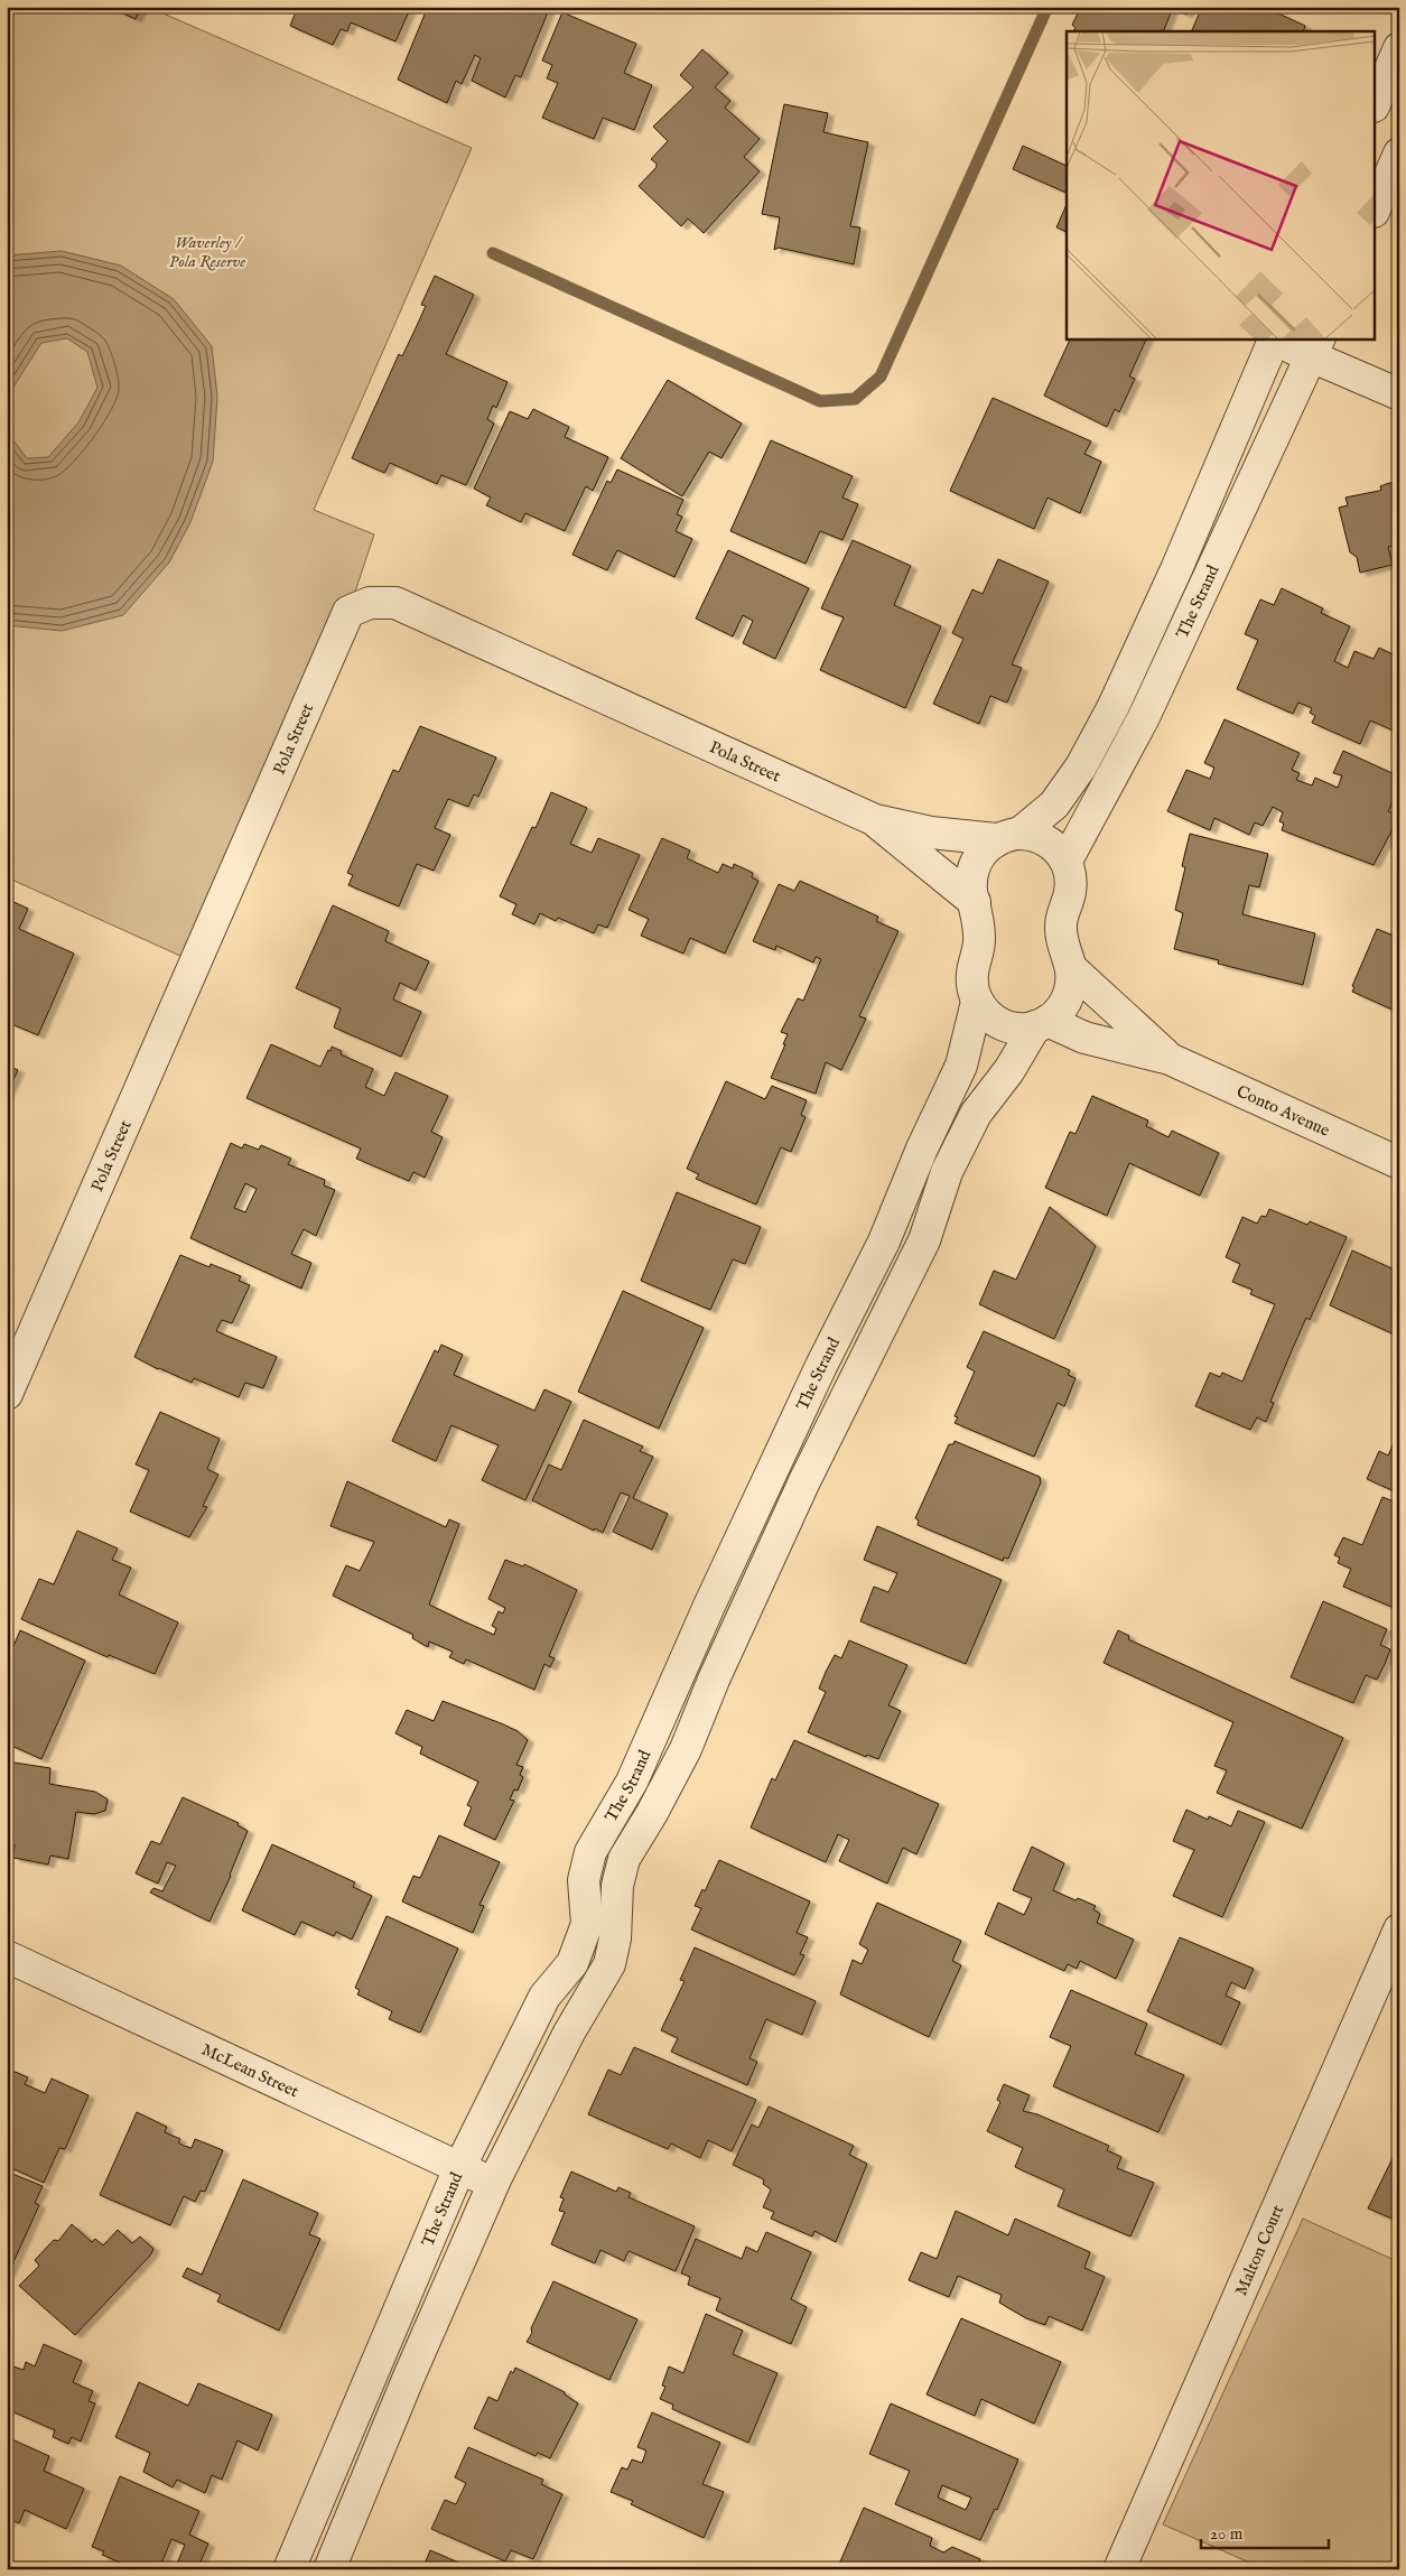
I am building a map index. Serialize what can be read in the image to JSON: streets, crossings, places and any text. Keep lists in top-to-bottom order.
{
  "streets": {
    "street": [
      "The Strand",
      "Pola Street",
      "Conto Avenue",
      "McLean Street",
      "Malton Court"
    ]
  },
  "crossings": [
    ["The Strand", "Pola Street"],
    ["The Strand", "Conto Avenue"],
    ["The Strand", "McLean Street"]
  ],
  "parks": ["Waverley / Pola Reserve"],
  "scale_bar": "20 m"
}
